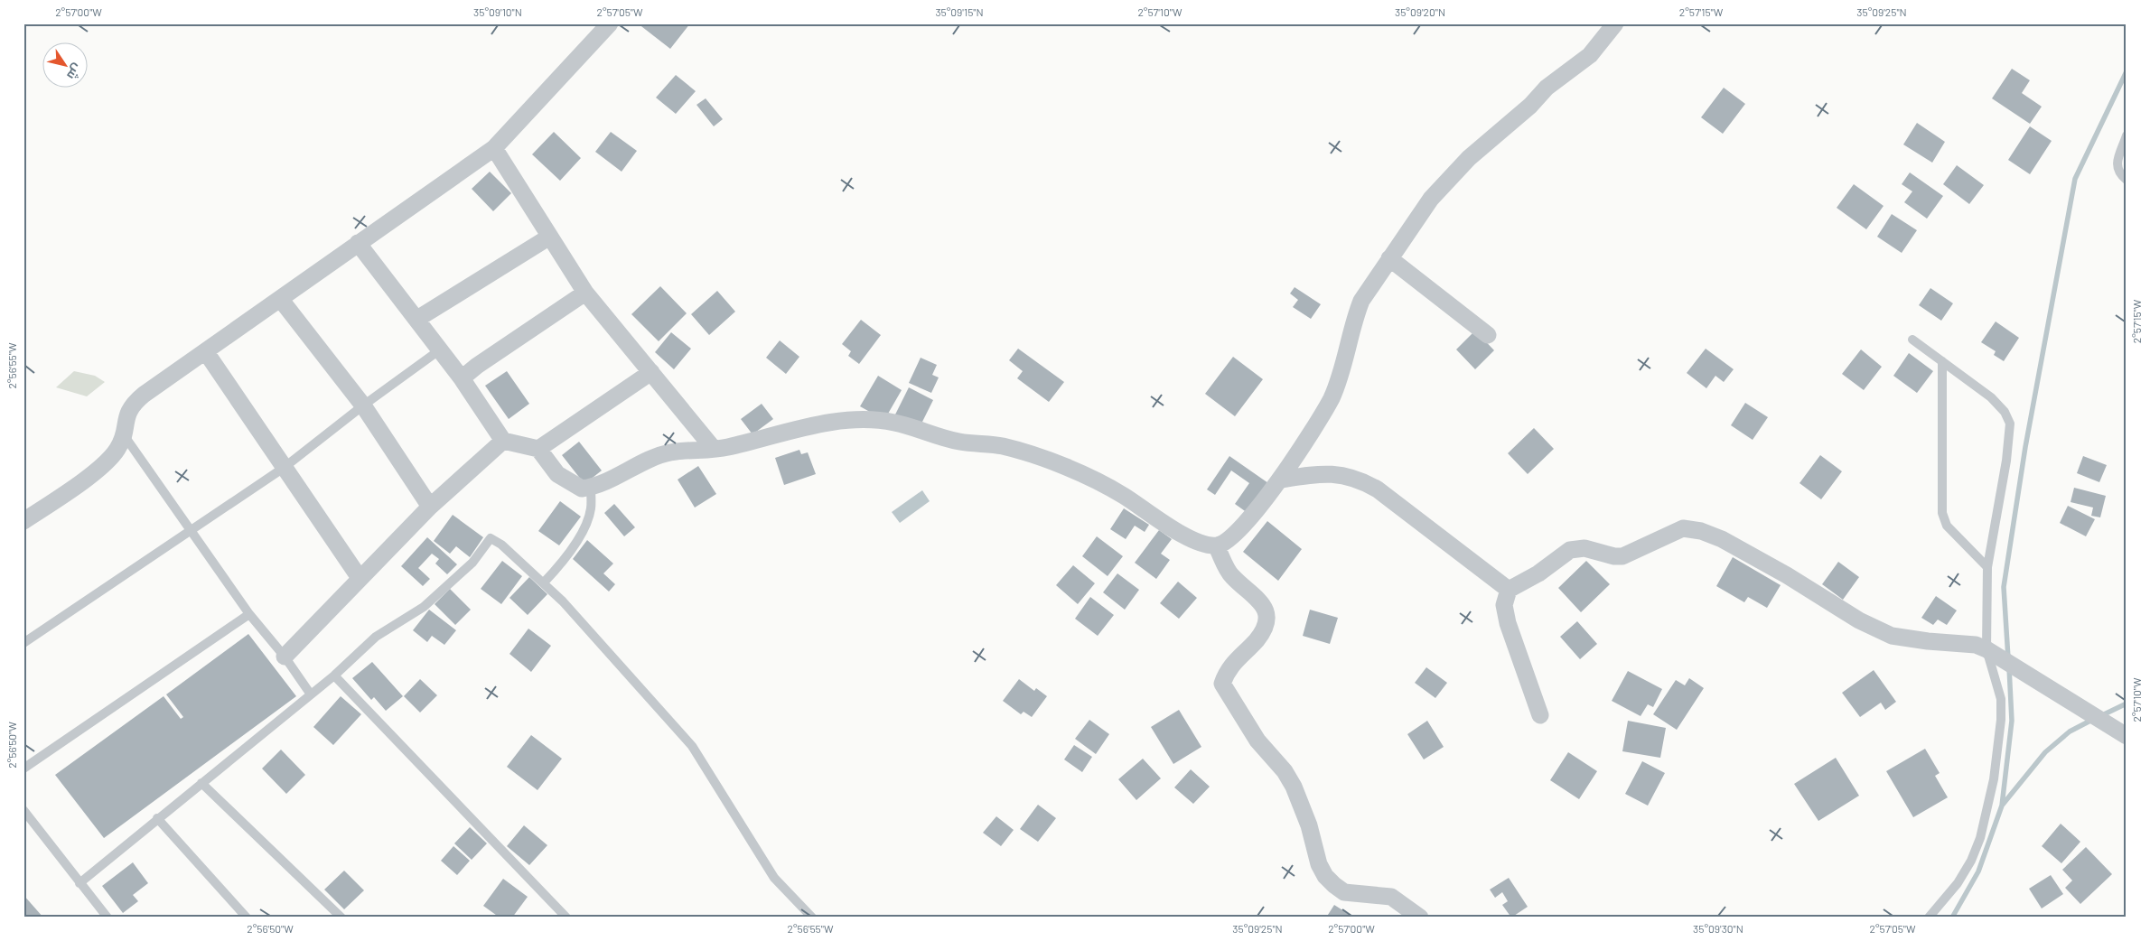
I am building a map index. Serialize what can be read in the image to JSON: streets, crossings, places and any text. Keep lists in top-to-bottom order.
{
  "north": "bottom right",
  "coordinates": [
    "2°57'00\"W",
    "35°09'10\"N",
    "2°57'05\"W",
    "35°09'15\"N",
    "2°57'10\"W",
    "35°09'20\"N",
    "2°57'15\"W",
    "35°09'25\"N",
    "2°56'55\"W",
    "2°56'50\"W",
    "35°09'30\"N"
  ]
}
